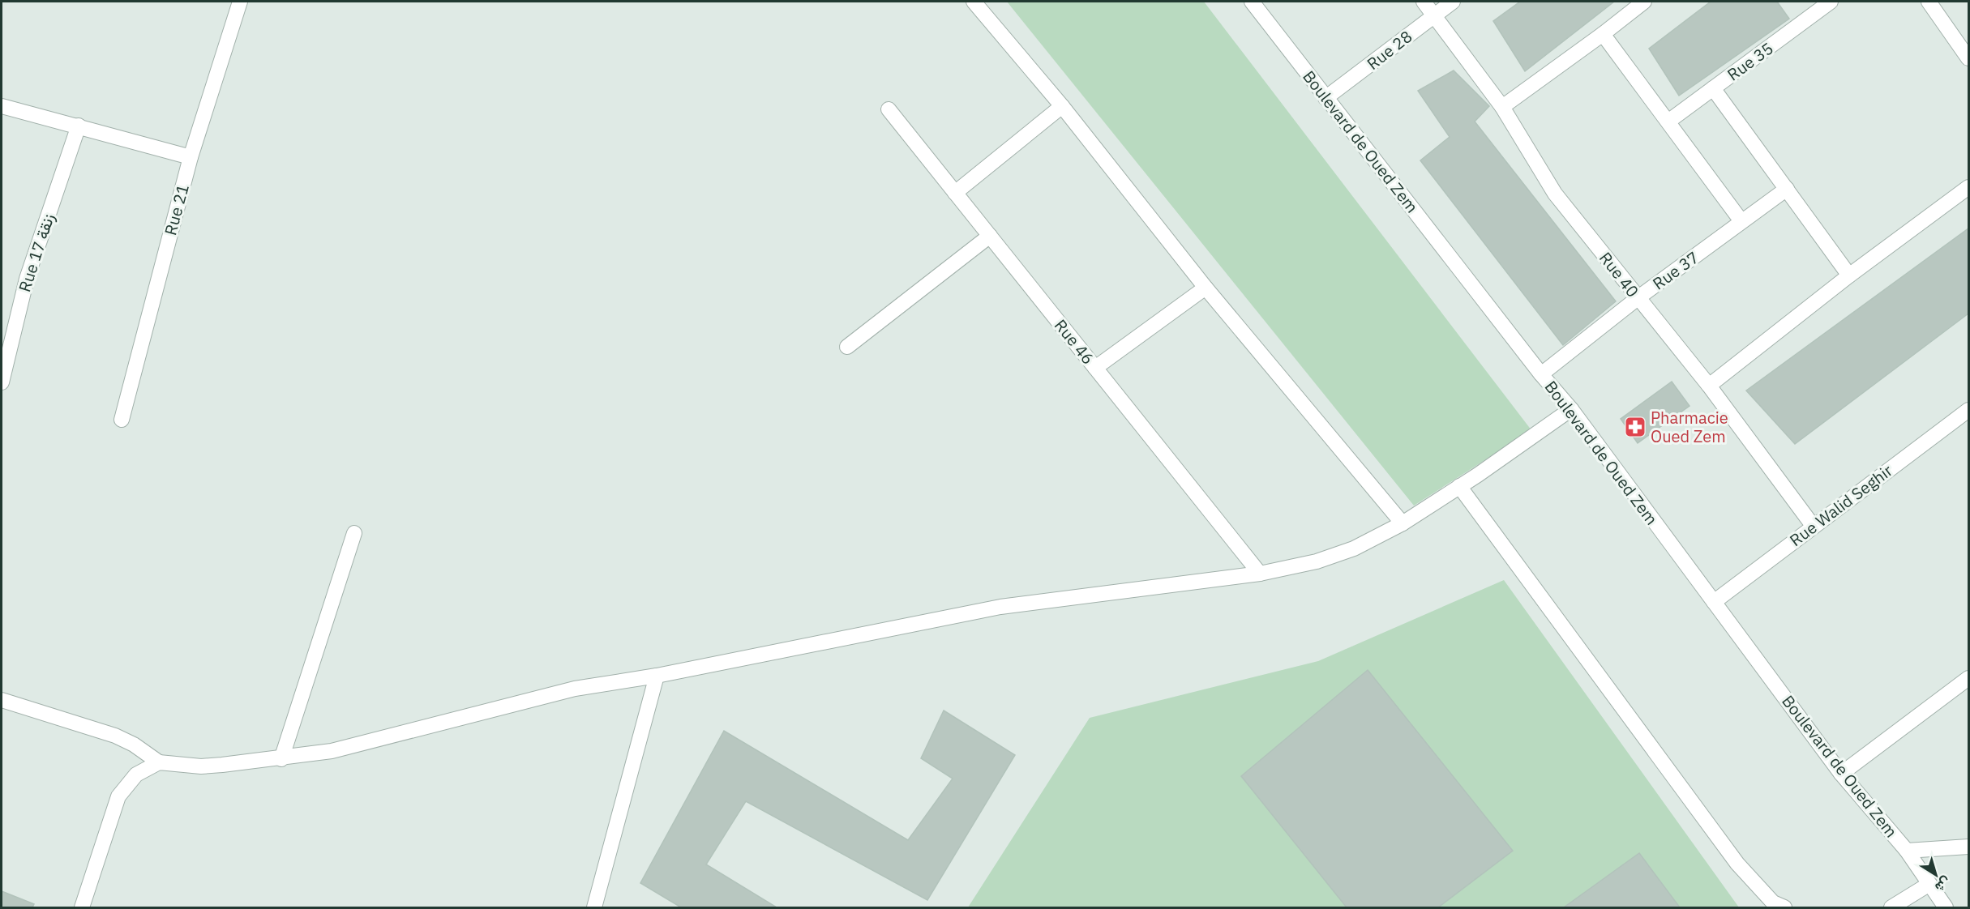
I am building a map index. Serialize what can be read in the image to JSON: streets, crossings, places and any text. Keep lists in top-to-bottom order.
{
  "streets": {
    "street": [
      "Rue 28",
      "Rue 35",
      "Boulevard de Oued Zem",
      "Rue 21",
      "Rue 17 زنقة",
      "Rue 37",
      "Rue 40",
      "Rue 46",
      "Rue Walid Seghir"
    ]
  },
  "crossings": [
    ["Rue 28", "Boulevard de Oued Zem"],
    ["Rue 28", "Rue 40"],
    ["Boulevard de Oued Zem", "Rue 37"],
    ["Boulevard de Oued Zem", "Rue Walid Seghir"],
    ["Rue 37", "Rue 40"],
    ["Rue 40", "Rue Walid Seghir"]
  ],
  "places": {
    "pharmacy": ["Pharmacie Oued Zem"]
  },
  "north": "bottom right"
}
